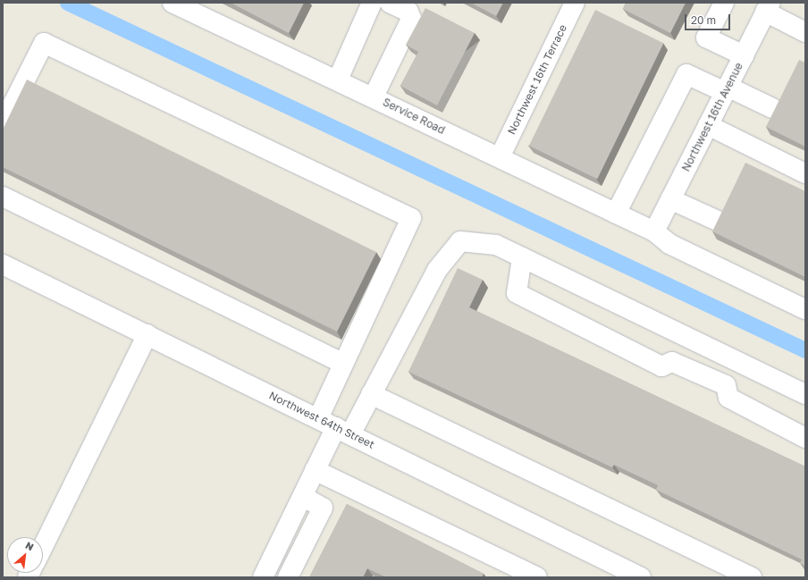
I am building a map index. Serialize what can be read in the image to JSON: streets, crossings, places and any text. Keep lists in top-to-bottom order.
{
  "streets": {
    "street": [
      "Northwest 16th Terrace",
      "Service Road",
      "Northwest 16th Avenue",
      "Northwest 64th Street"
    ]
  },
  "crossings": [
    ["Northwest 16th Terrace", "Service Road"],
    ["Service Road", "Northwest 16th Avenue"]
  ],
  "scale_bar": "20 m",
  "north": "top right"
}
